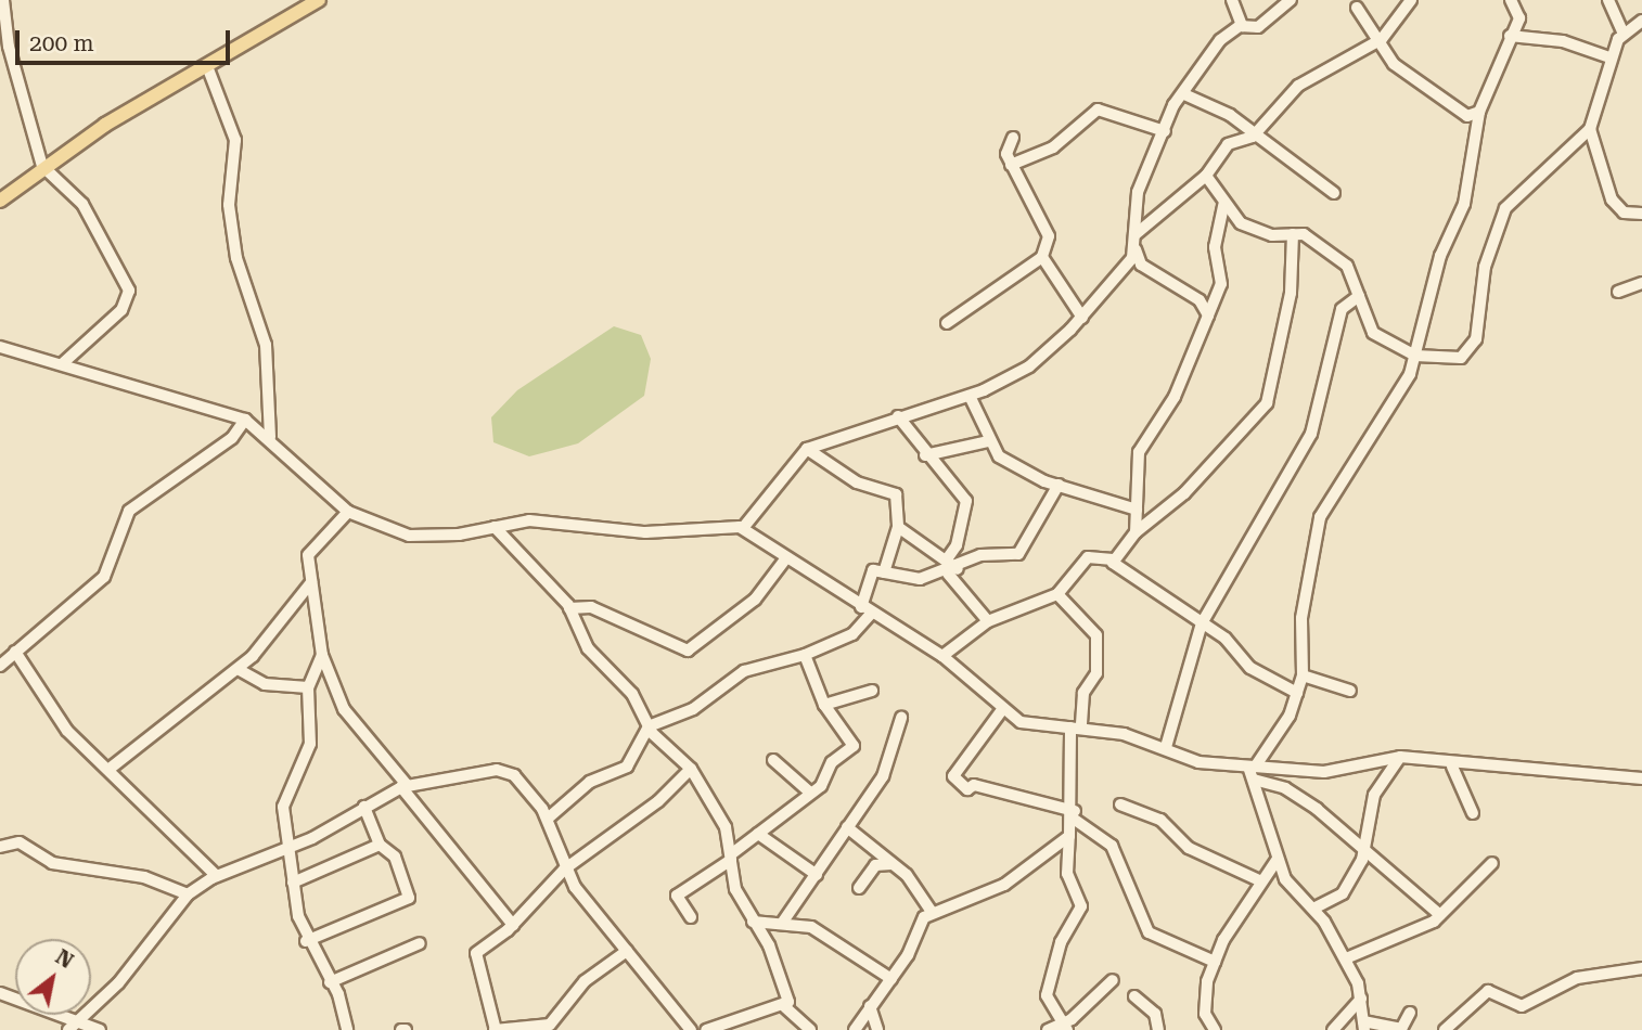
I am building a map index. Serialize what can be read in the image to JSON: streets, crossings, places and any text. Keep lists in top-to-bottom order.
{
  "scale_bar": "200 m",
  "north": "top right"
}
